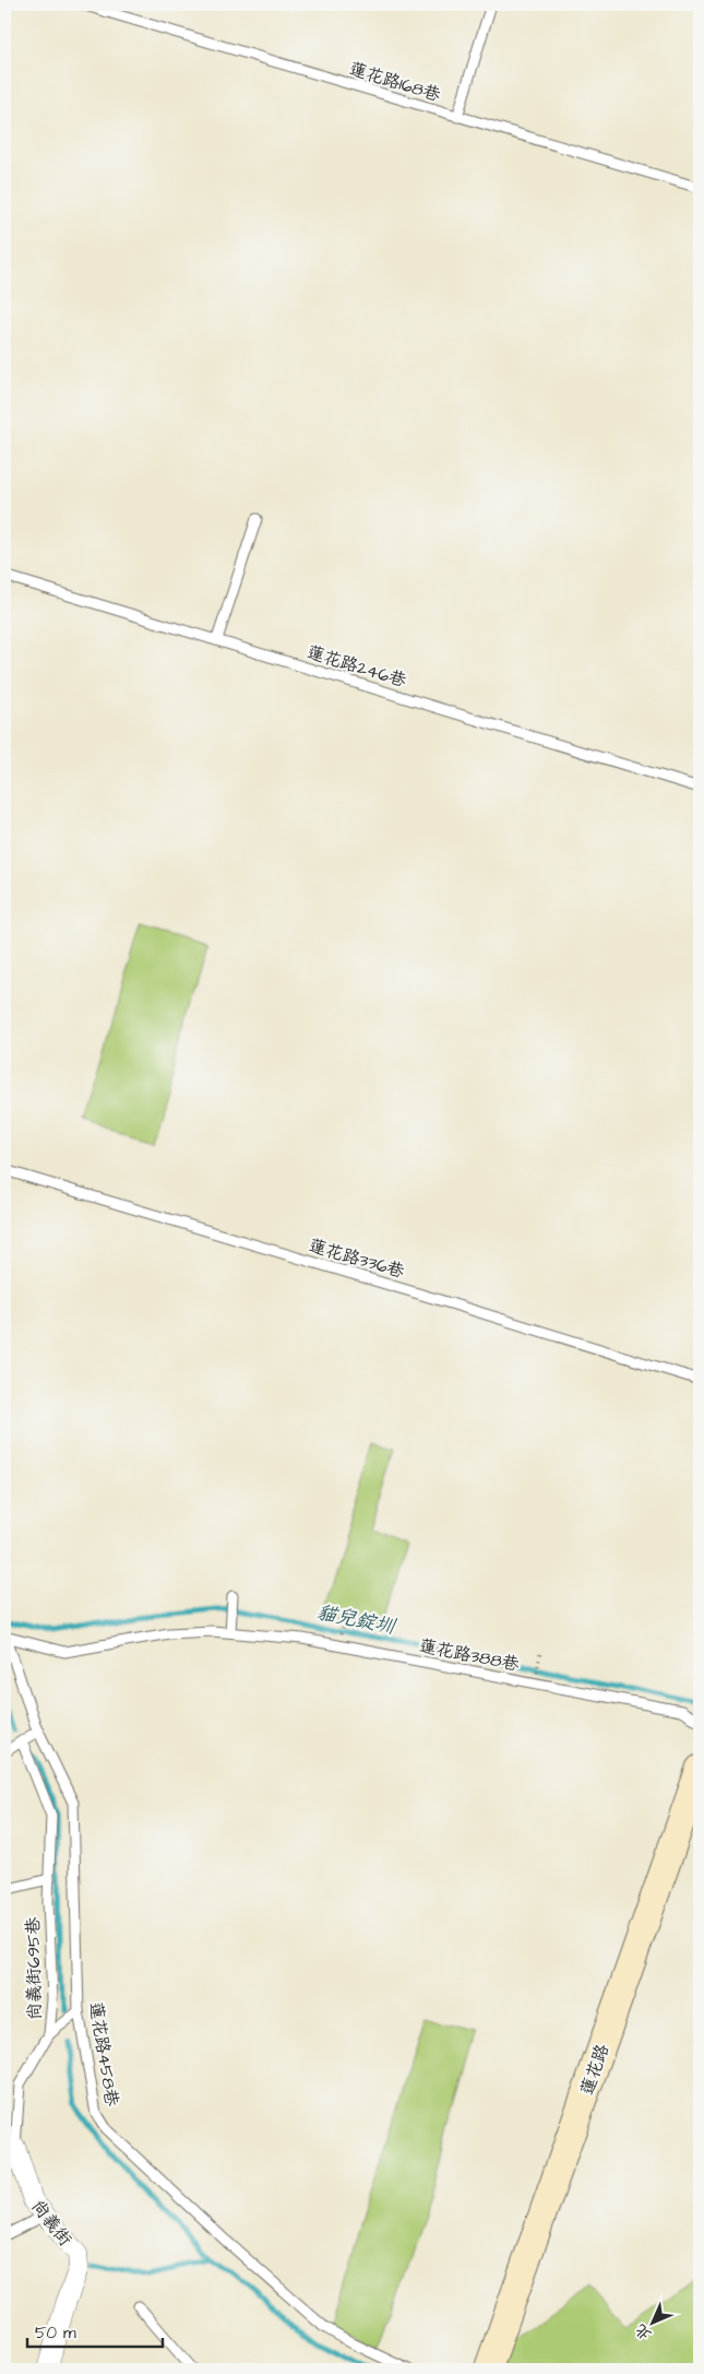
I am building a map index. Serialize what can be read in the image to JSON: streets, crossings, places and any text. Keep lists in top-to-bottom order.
{
  "streets": {
    "street": ["蓮花路", "尚義街"],
    "lane": [
      "蓮花路168巷",
      "蓮花路246巷",
      "蓮花路336巷",
      "蓮花路388巷",
      "尚義街695巷",
      "蓮花路458巷"
    ]
  },
  "crossings": [
    ["蓮花路388巷", "蓮花路458巷"],
    ["尚義街695巷", "尚義街"]
  ],
  "water": ["貓兒錠圳"],
  "scale_bar": "50 m",
  "north": "bottom left"
}
